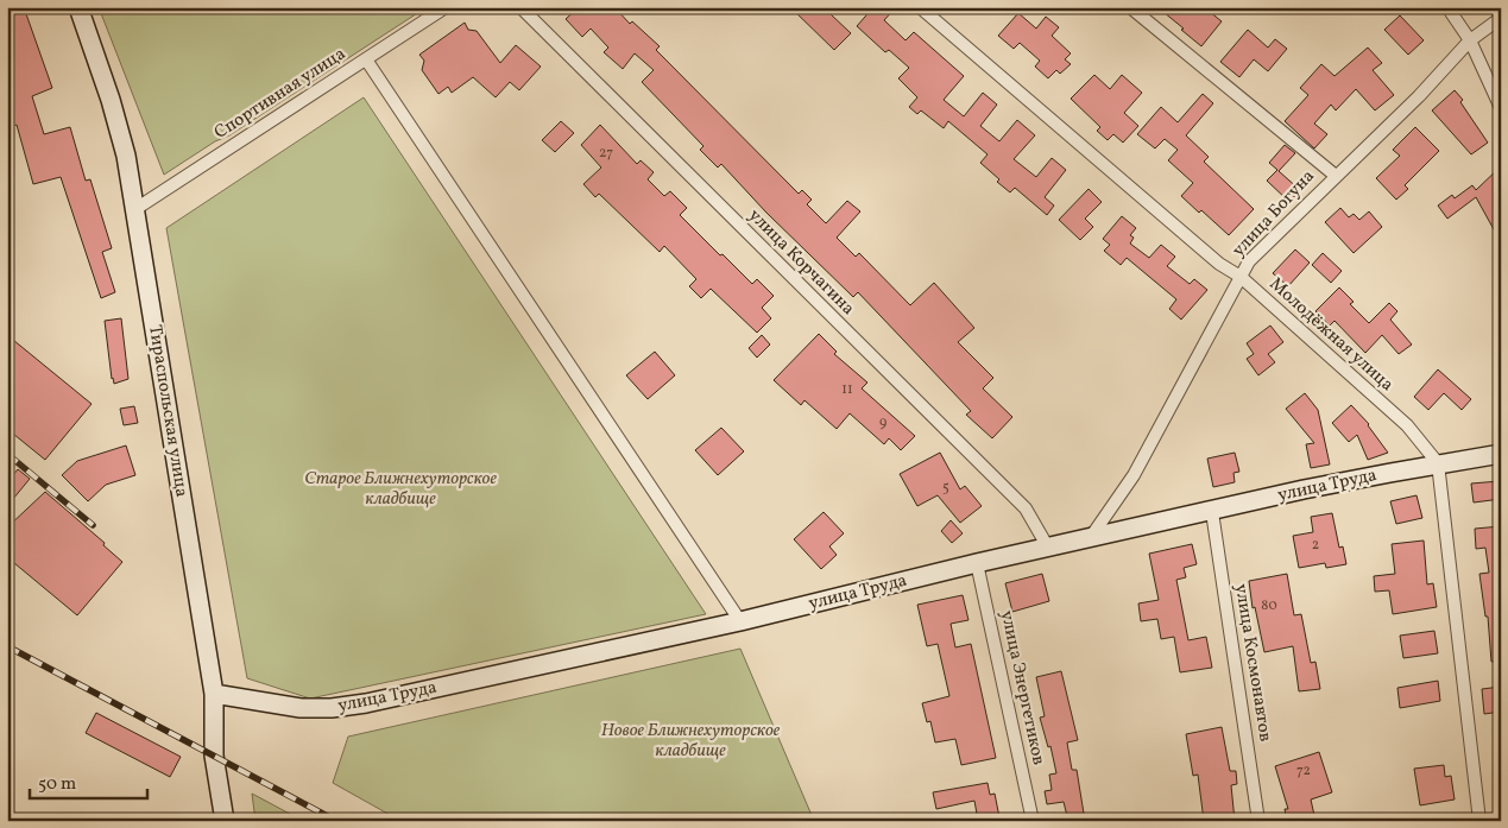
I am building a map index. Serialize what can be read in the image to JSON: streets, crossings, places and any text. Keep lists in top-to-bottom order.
{
  "streets": {
    "street": [
      "Спортивная улица",
      "улица Богуна",
      "улица Корчагина",
      "Молодёжная улица",
      "Тираспольская улица",
      "улица Труда",
      "улица Космонавтов",
      "улица Энергетиков"
    ]
  },
  "crossings": [
    ["Спортивная улица", "Тираспольская улица"],
    ["улица Богуна", "Молодёжная улица"],
    ["улица Богуна", "улица Труда"],
    ["улица Корчагина", "улица Труда"],
    ["Молодёжная улица", "улица Труда"],
    ["Тираспольская улица", "улица Труда"],
    ["улица Труда", "улица Космонавтов"],
    ["улица Труда", "улица Энергетиков"]
  ],
  "parks": ["Старое Ближнехуторское кладбище", "Новое Ближнехуторское кладбище"],
  "house_numbers": [
    "27",
    "11",
    "9",
    "5",
    "2",
    "80",
    "72"
  ],
  "scale_bar": "50 m"
}
